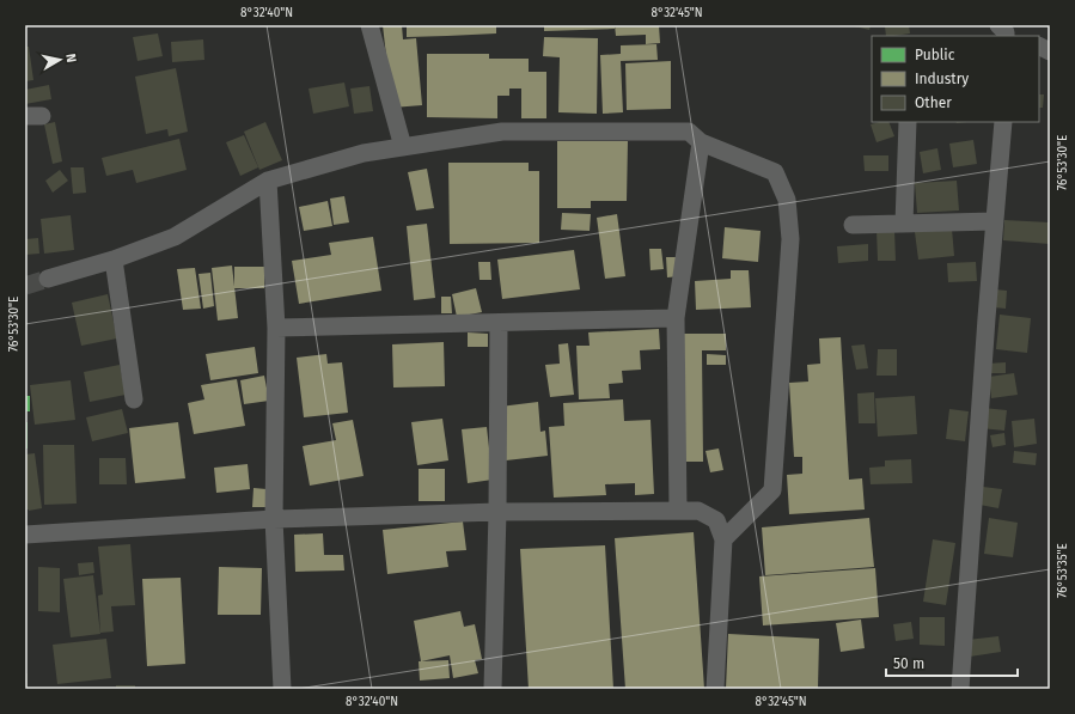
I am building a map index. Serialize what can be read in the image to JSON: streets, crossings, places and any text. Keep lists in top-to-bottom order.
{
  "legend": ["Public", "Industry", "Other"],
  "scale_bar": "50 m",
  "north": "right",
  "coordinates": [
    "8°32'40\"N",
    "8°32'45\"N",
    "76°53'30\"E",
    "76°53'35\"E"
  ]
}
